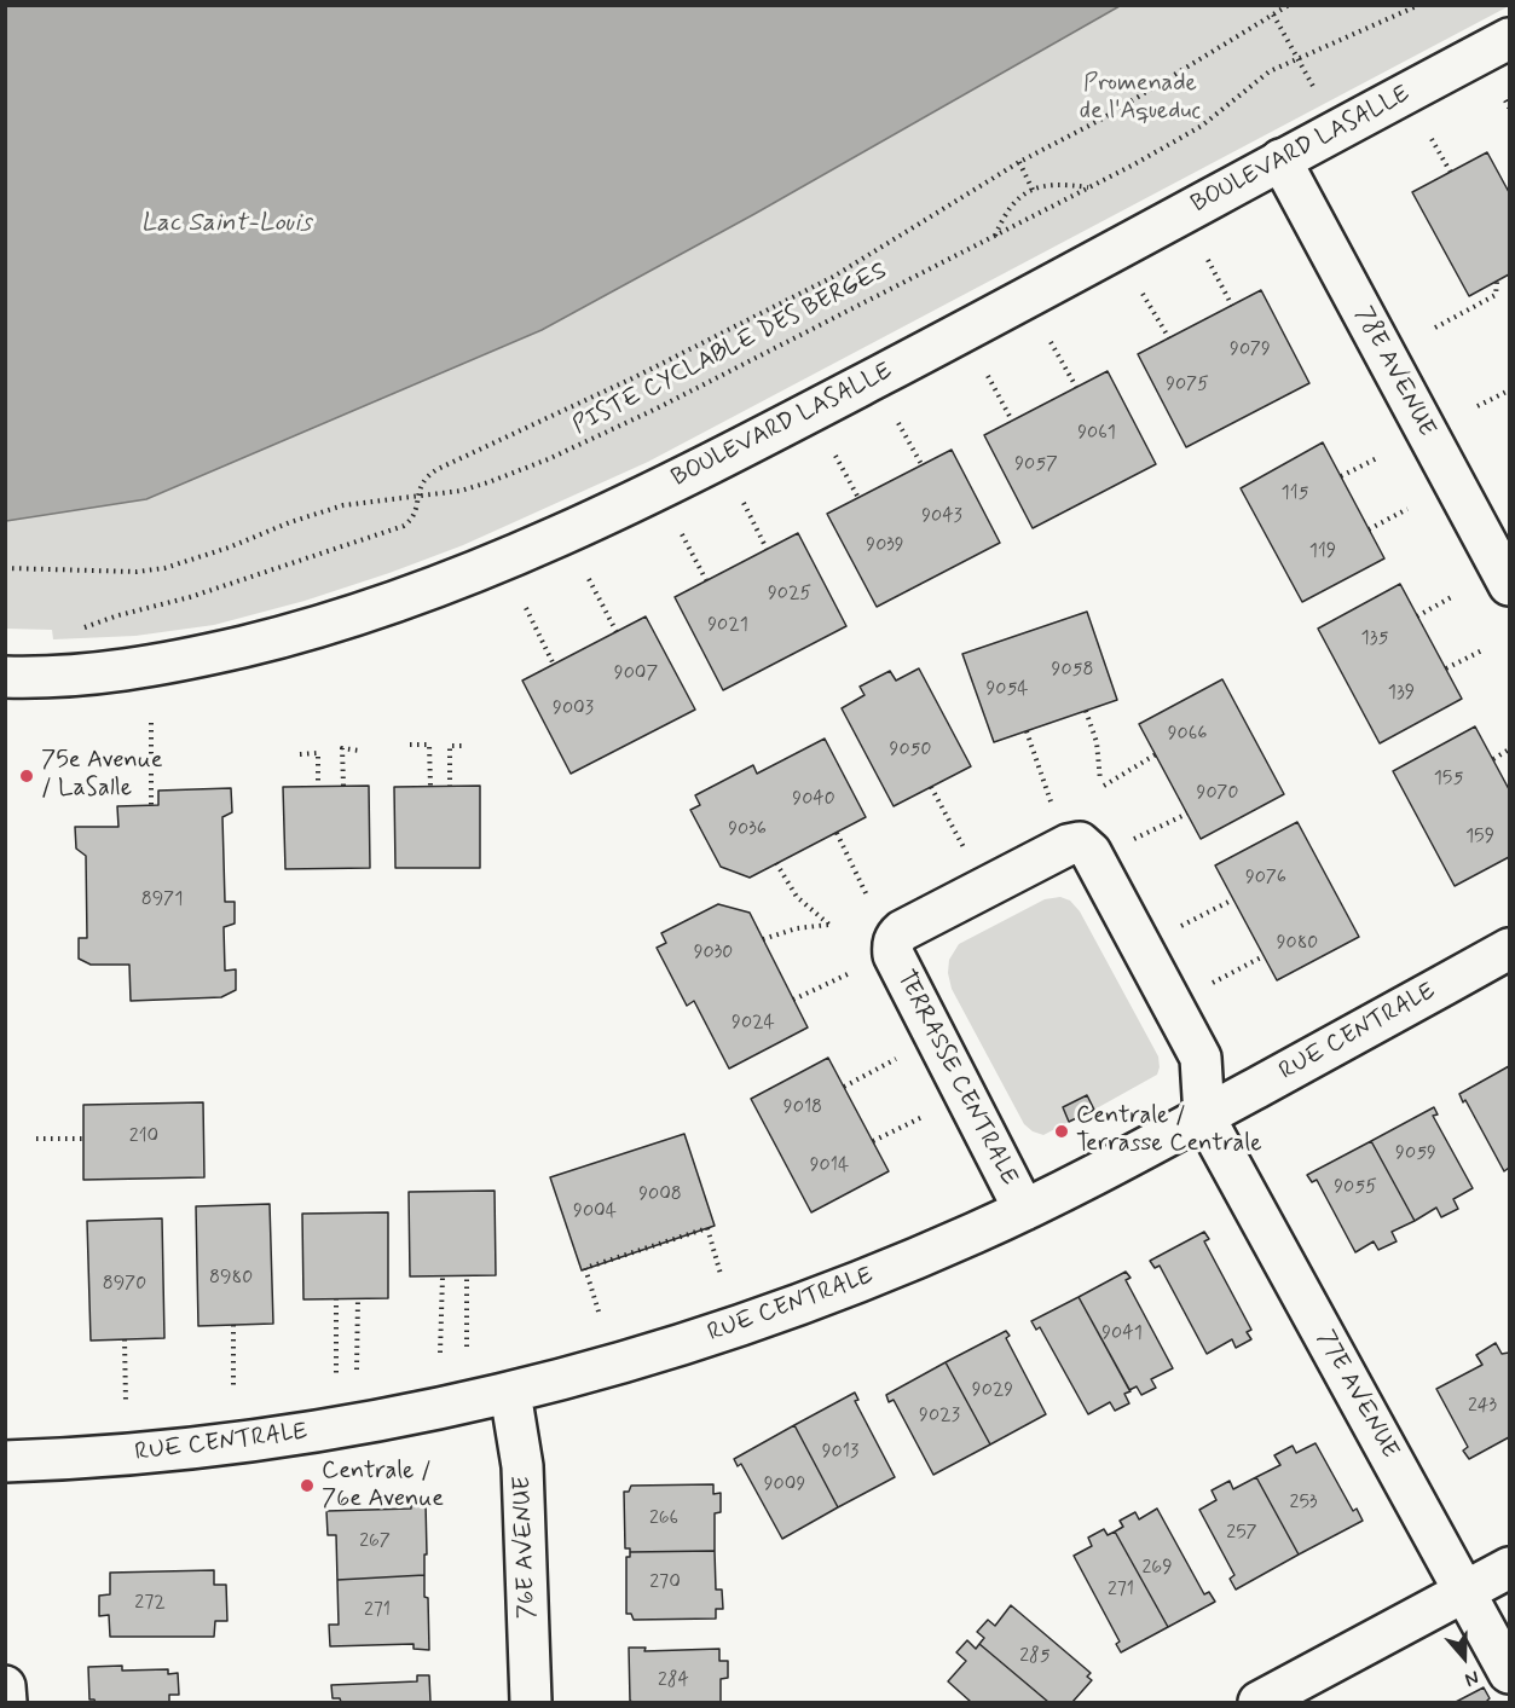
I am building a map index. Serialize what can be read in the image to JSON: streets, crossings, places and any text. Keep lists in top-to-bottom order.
{
  "streets": {
    "street": [
      "BOULEVARD LASALLE",
      "78E AVENUE",
      "RUE CENTRALE",
      "TERRASSE CENTRALE",
      "77E AVENUE",
      "76E AVENUE"
    ],
    "path": ["PISTE CYCLABLE DES BERGES"]
  },
  "crossings": [
    ["BOULEVARD LASALLE", "78E AVENUE"],
    ["RUE CENTRALE", "TERRASSE CENTRALE"],
    ["RUE CENTRALE", "77E AVENUE"],
    ["RUE CENTRALE", "76E AVENUE"],
    ["TERRASSE CENTRALE", "77E AVENUE"]
  ],
  "water": ["Lac Saint-Louis"],
  "parks": ["Promenade de l'Aqueduc"],
  "places": ["75e Avenue / LaSalle", "Centrale / Terrasse Centrale", "Centrale / 76e Avenue"],
  "house_numbers": [
    "9079",
    "9075",
    "9061",
    "9057",
    "115",
    "9043",
    "9039",
    "119",
    "9025",
    "9021",
    "135",
    "9058",
    "9007",
    "9054",
    "139",
    "9003",
    "9066",
    "9050",
    "155",
    "9070",
    "9040",
    "9036",
    "159",
    "9076",
    "8971",
    "9080",
    "9030",
    "9024",
    "9018",
    "210",
    "9059",
    "9014",
    "9055",
    "9008",
    "9004",
    "8980",
    "8970",
    "9041",
    "9029",
    "243",
    "9023",
    "9013",
    "9009",
    "253",
    "266",
    "257",
    "267",
    "269",
    "270",
    "271",
    "272",
    "271",
    "285",
    "284"
  ],
  "north": "bottom"
}
